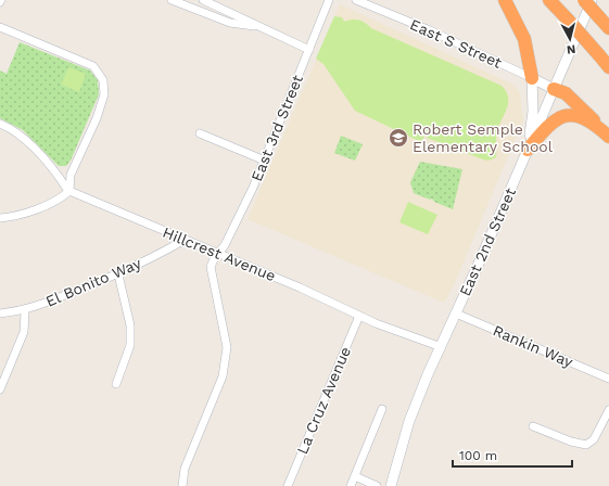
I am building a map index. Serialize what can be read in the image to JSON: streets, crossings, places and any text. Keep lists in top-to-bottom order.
{
  "streets": {
    "main road": ["East S Street", "East 2nd Street"],
    "street": [
      "East 3rd Street",
      "Hillcrest Avenue",
      "El Bonito Way",
      "Rankin Way",
      "La Cruz Avenue"
    ]
  },
  "crossings": [
    ["East S Street", "East 2nd Street"],
    ["East 3rd Street", "Hillcrest Avenue"],
    ["East 2nd Street", "Hillcrest Avenue"],
    ["East 2nd Street", "Rankin Way"],
    ["Hillcrest Avenue", "El Bonito Way"],
    ["Hillcrest Avenue", "La Cruz Avenue"]
  ],
  "places": {
    "school or university": ["Robert Semple Elementary School"]
  },
  "scale_bar": "100 m",
  "north": "bottom"
}
